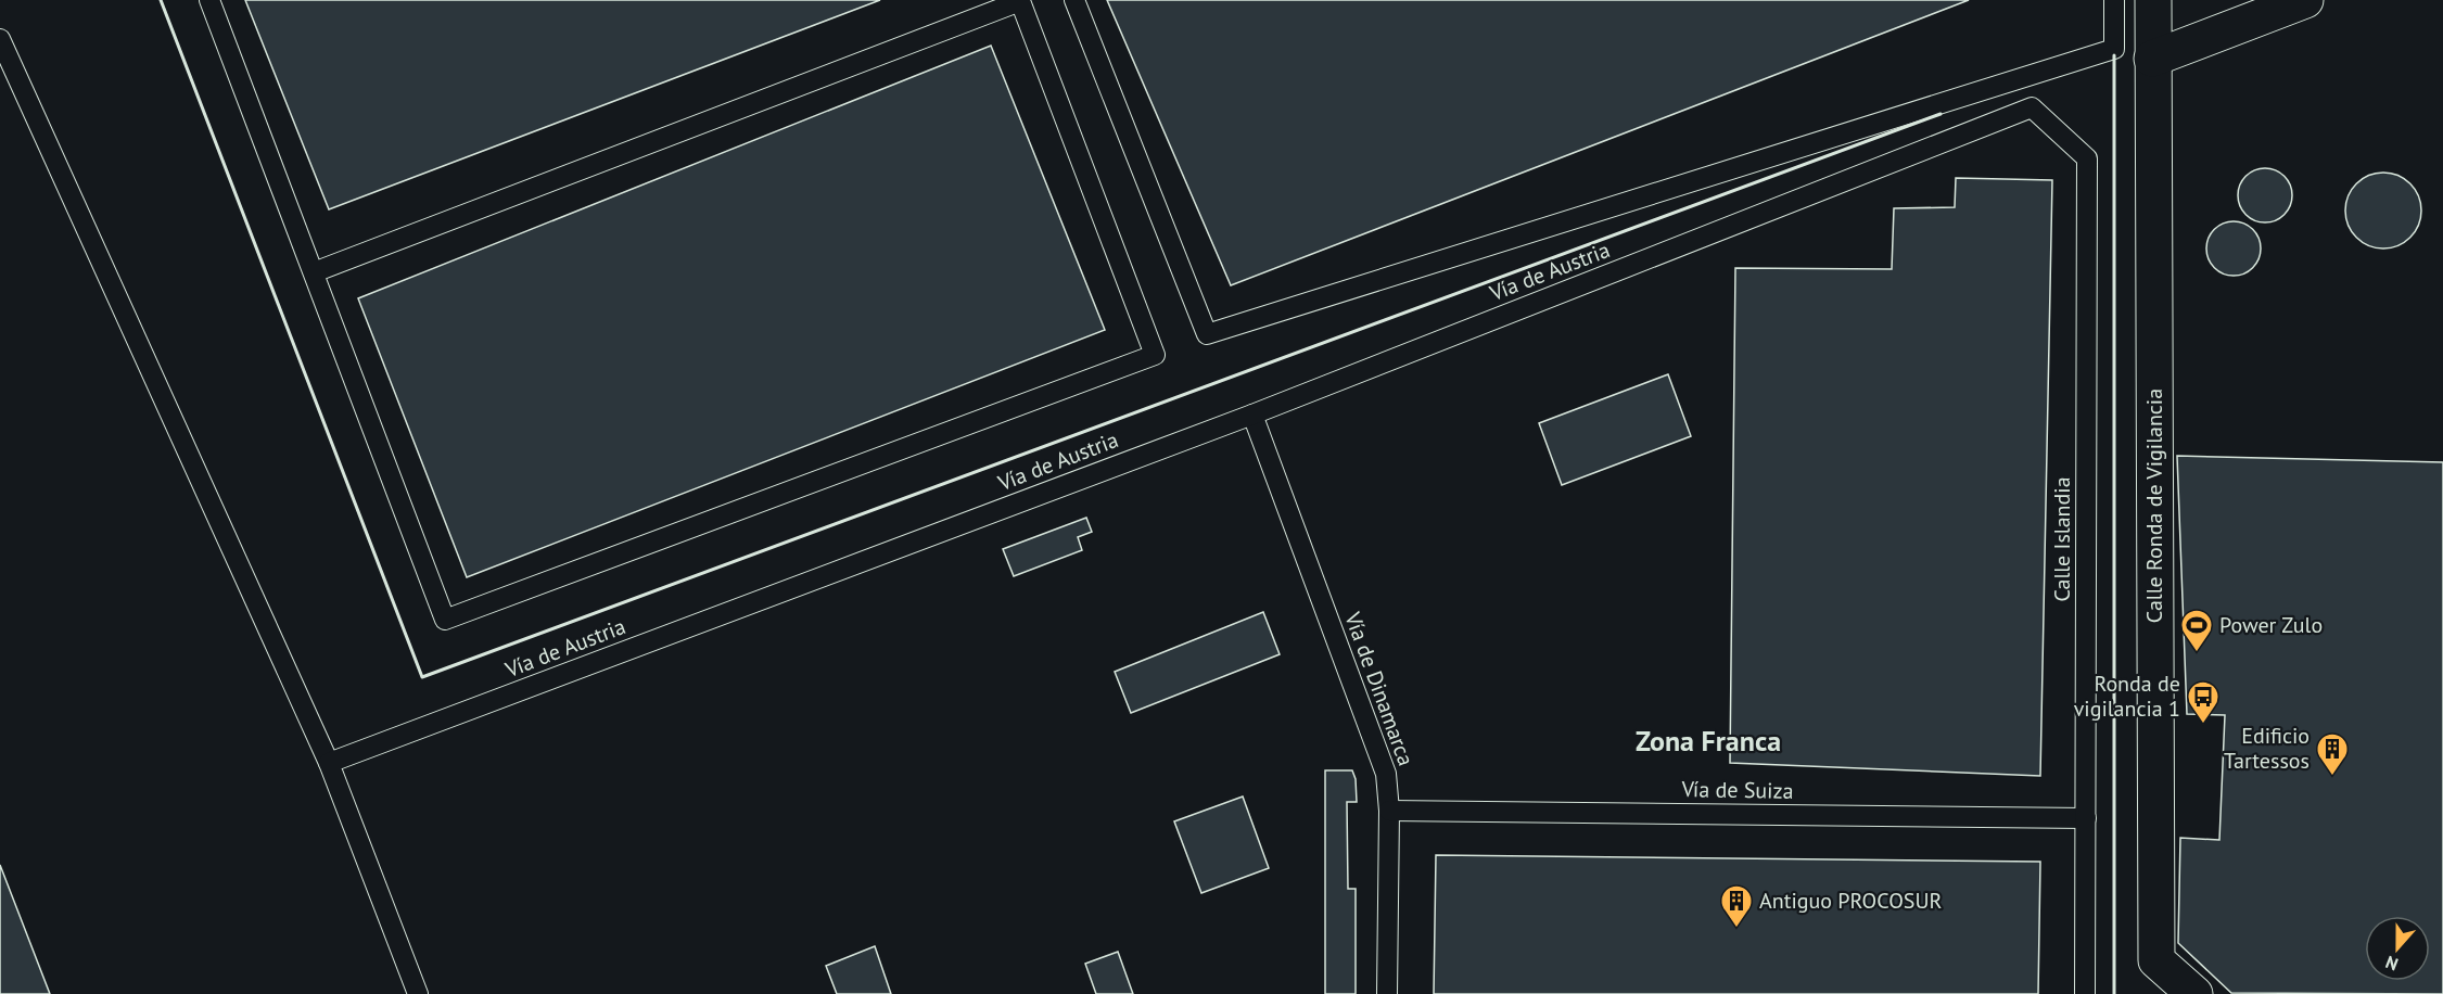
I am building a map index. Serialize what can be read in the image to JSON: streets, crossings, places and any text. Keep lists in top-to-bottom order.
{
  "streets": {
    "street": ["Calle Ronda de Vigilancia"],
    "lane": [
      "Vía de Austria",
      "Calle Islandia",
      "Vía de Dinamarca",
      "Vía de Suiza"
    ]
  },
  "crossings": [
    ["Vía de Austria", "Calle Islandia"],
    ["Vía de Austria", "Vía de Dinamarca"],
    ["Calle Islandia", "Vía de Suiza"],
    ["Vía de Dinamarca", "Vía de Suiza"]
  ],
  "districts": ["Zona Franca"],
  "places": {
    "sports": ["Power Zulo"],
    "bus stop": ["Ronda de vigilancia 1"],
    "building": ["Edificio Tartessos", "Antiguo PROCOSUR"]
  },
  "north": "bottom"
}
